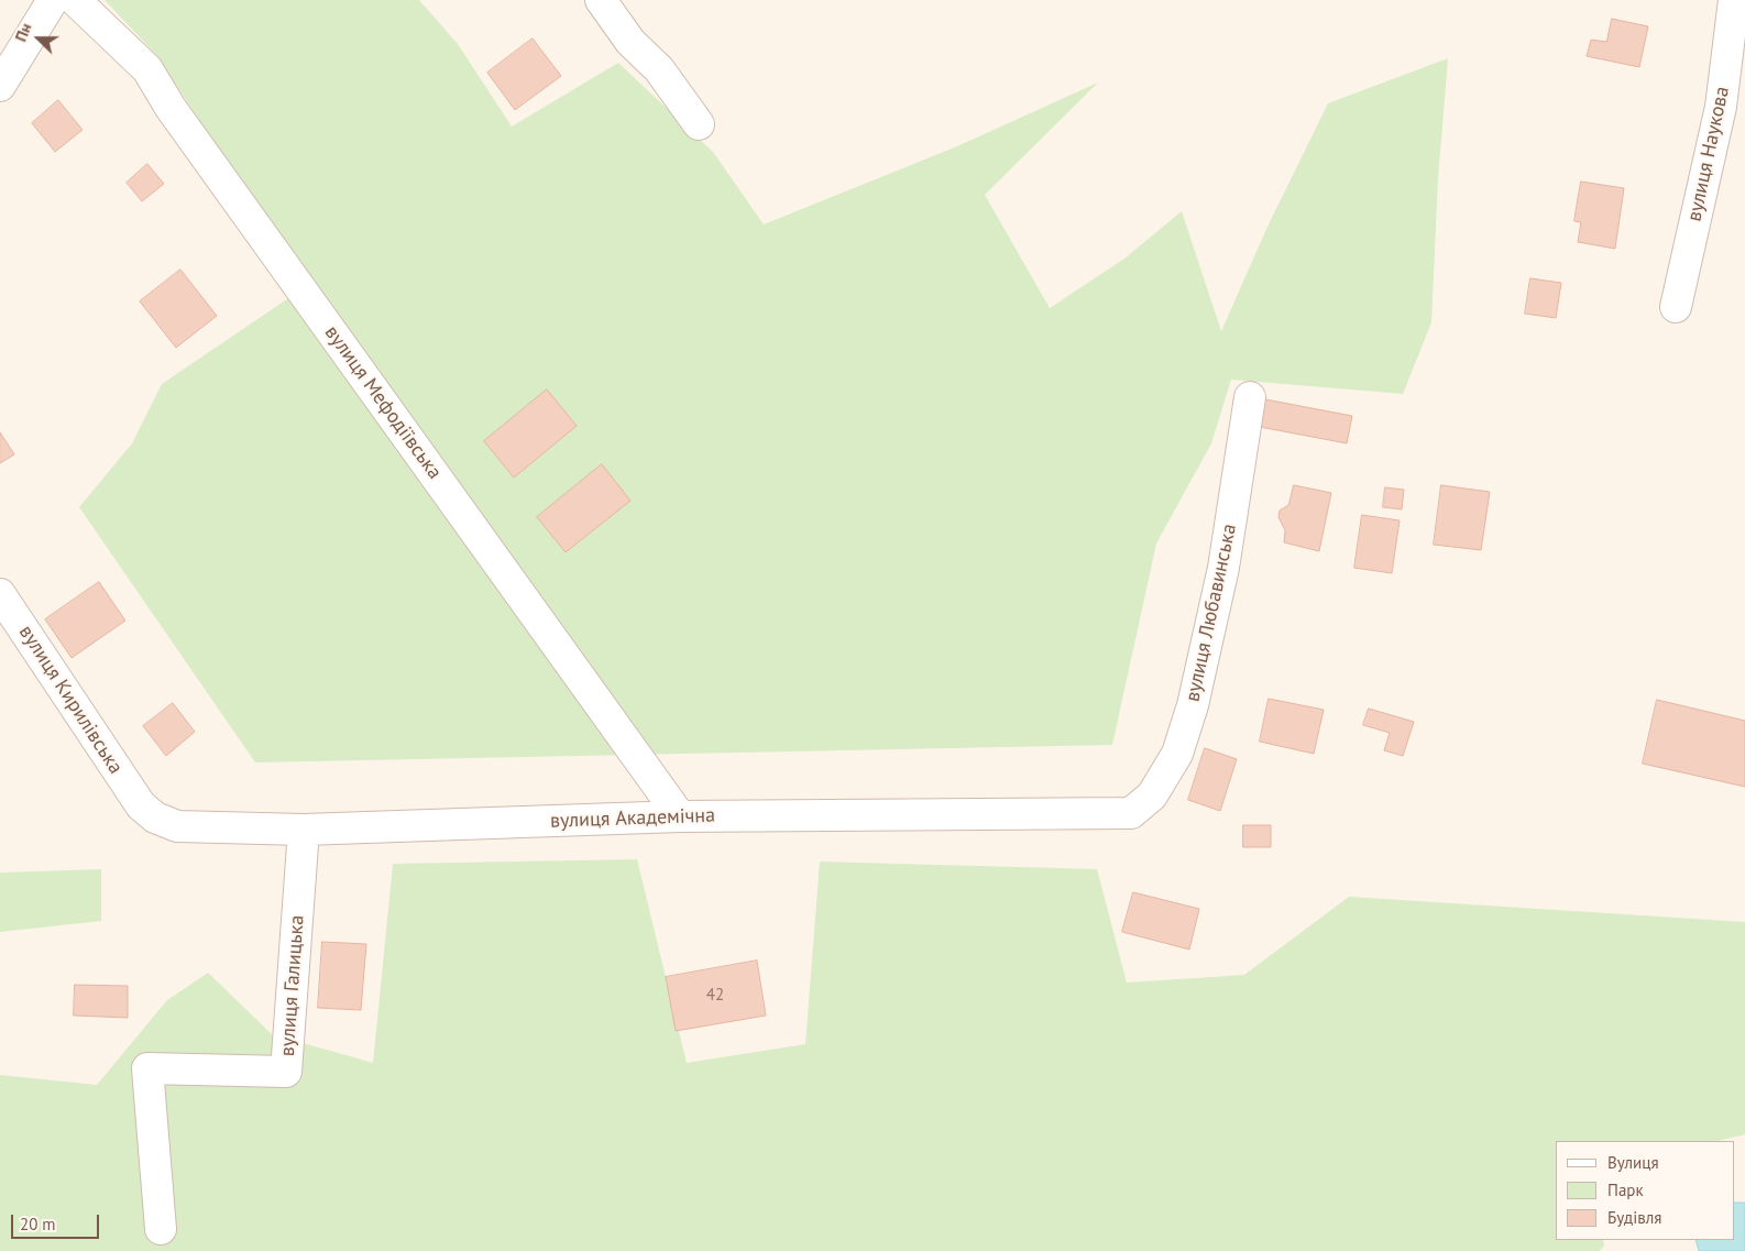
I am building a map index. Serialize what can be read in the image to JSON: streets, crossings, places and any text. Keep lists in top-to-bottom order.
{
  "streets": {
    "street": [
      "вулиця Наукова",
      "вулиця Мефодіївська",
      "вулиця Любавинська",
      "вулиця Кирилівська",
      "вулиця Академічна",
      "вулиця Галицька"
    ]
  },
  "crossings": [
    ["вулиця Мефодіївська", "вулиця Академічна"],
    ["вулиця Любавинська", "вулиця Академічна"],
    ["вулиця Кирилівська", "вулиця Академічна"],
    ["вулиця Академічна", "вулиця Галицька"]
  ],
  "house_numbers": ["42"],
  "legend": ["Вулиця", "Парк", "Будівля"],
  "scale_bar": "20 m",
  "north": "left"
}
